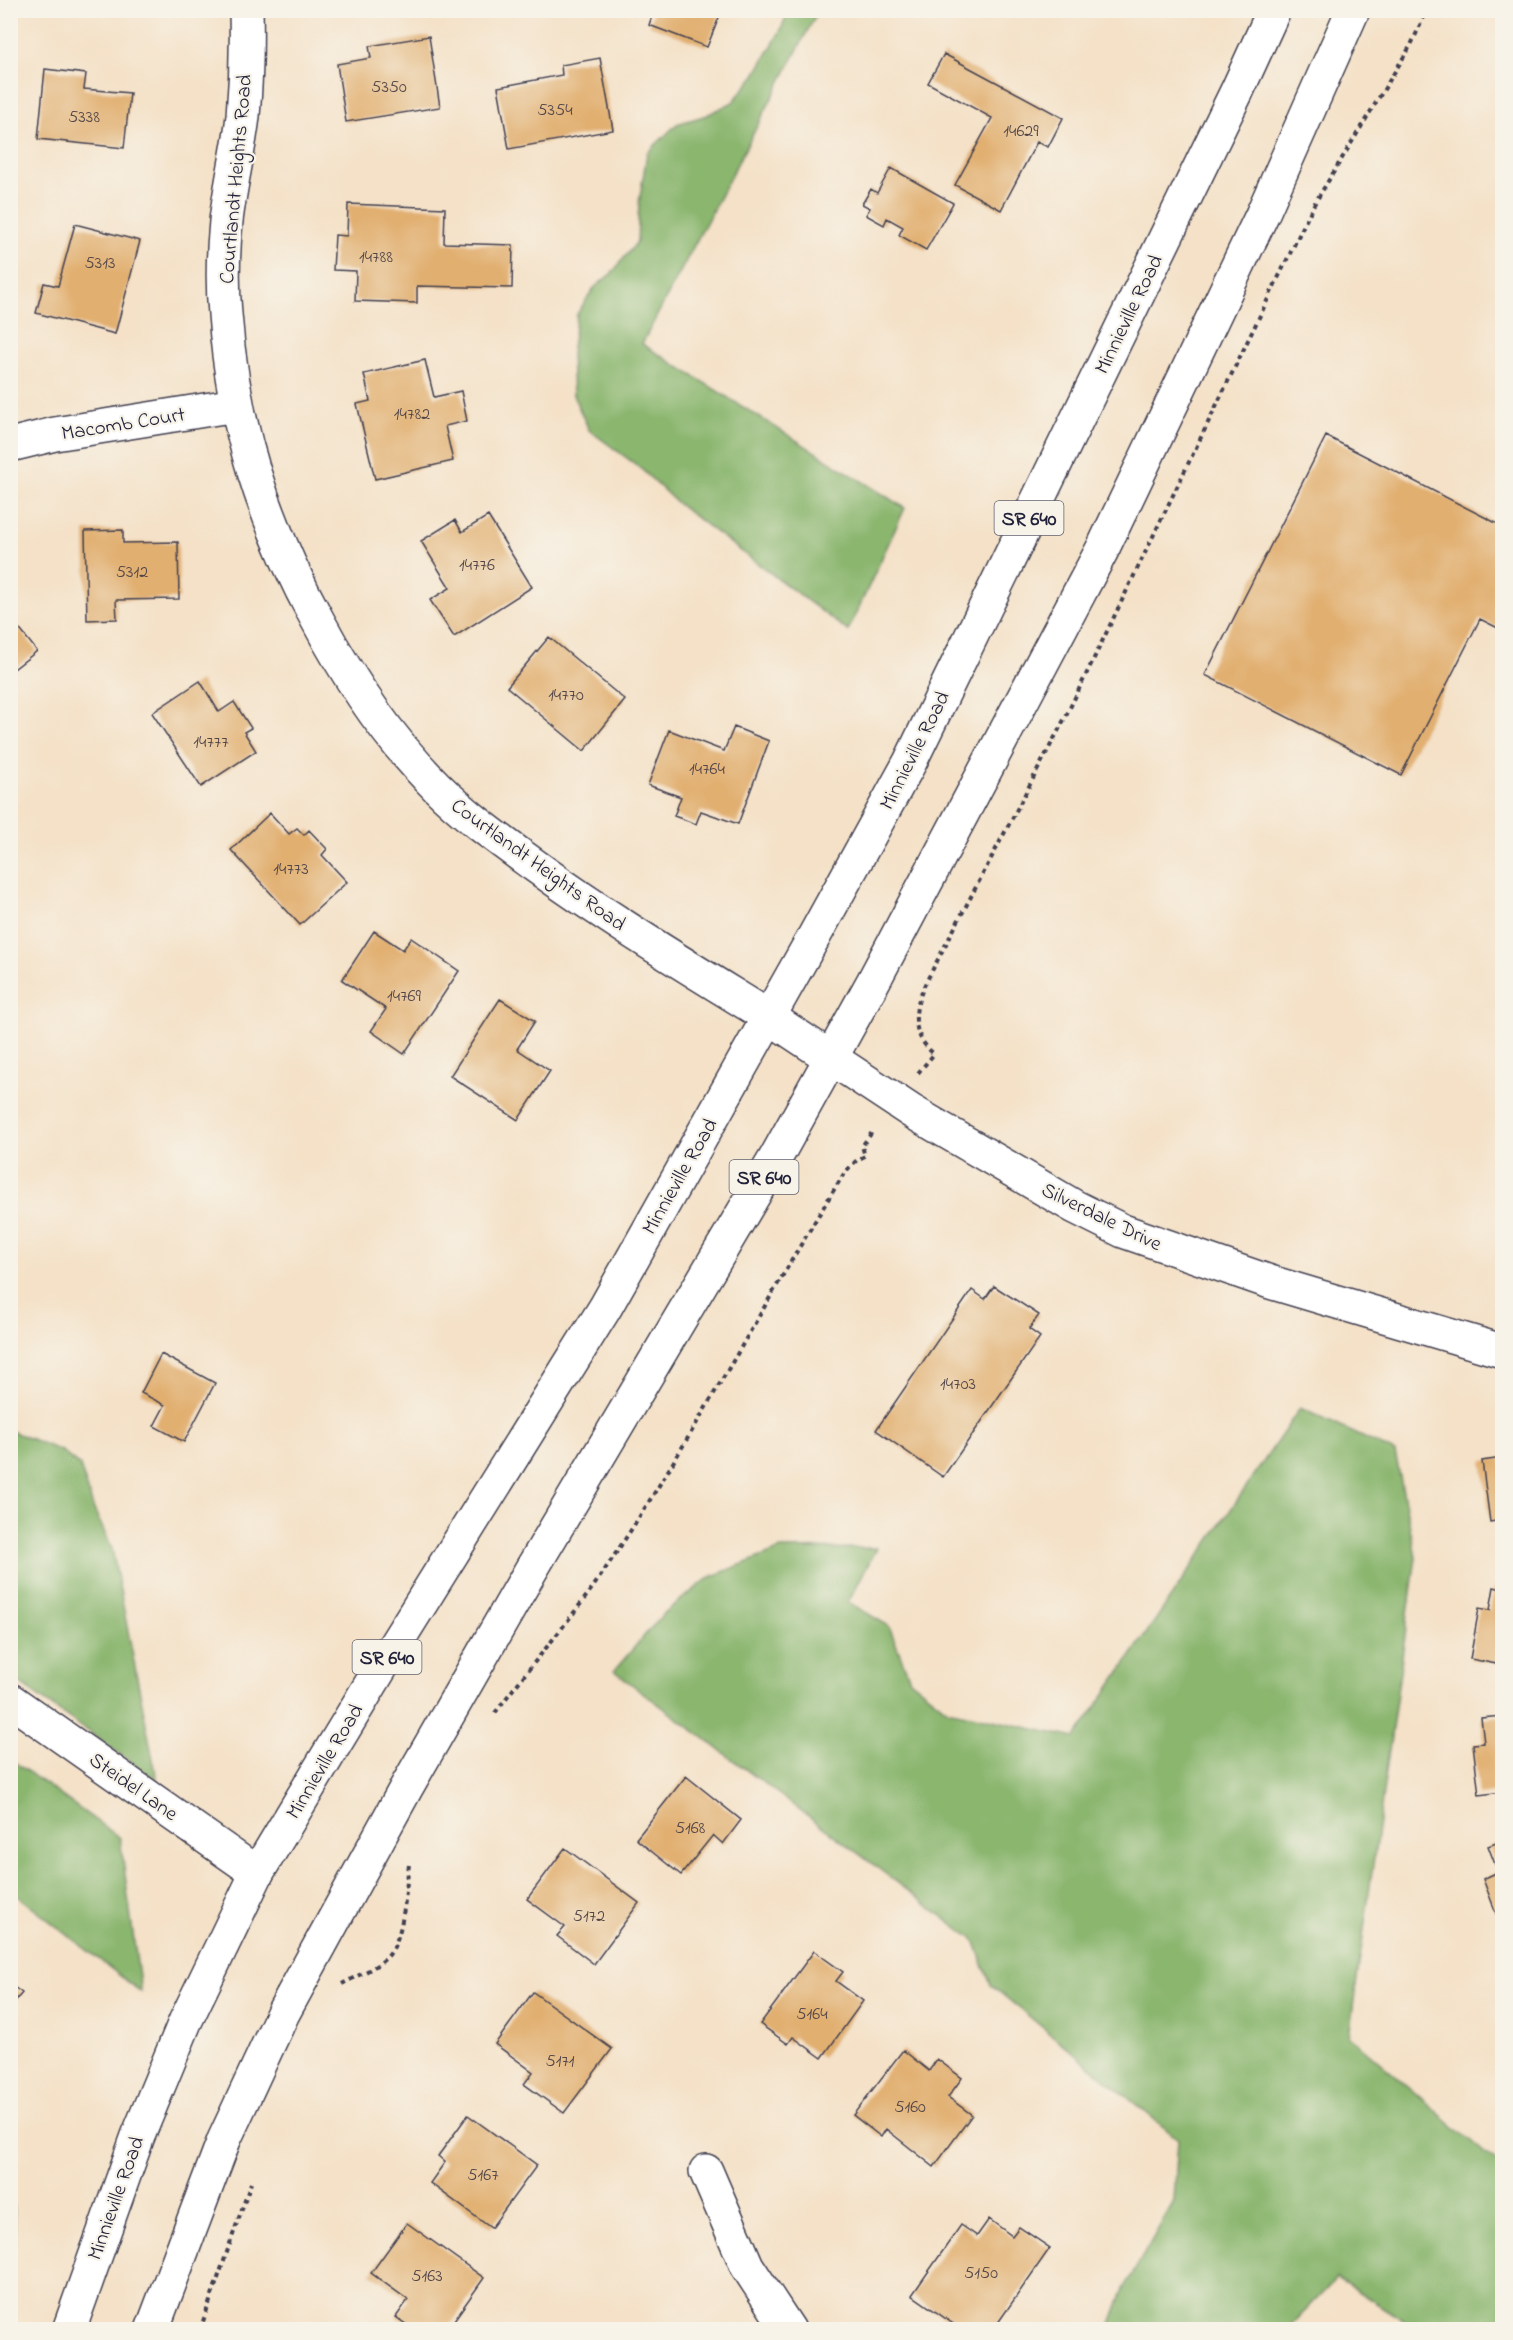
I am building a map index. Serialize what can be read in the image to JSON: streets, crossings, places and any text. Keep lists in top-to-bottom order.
{
  "streets": {
    "main road": [
      "Courtlandt Heights Road",
      "Minnieville Road",
      "Macomb Court",
      "SR 640",
      "Silverdale Drive",
      "Steidel Lane"
    ]
  },
  "crossings": [
    ["Courtlandt Heights Road", "Minnieville Road"],
    ["Courtlandt Heights Road", "Macomb Court"],
    ["Courtlandt Heights Road", "Silverdale Drive"],
    ["Minnieville Road", "Silverdale Drive"],
    ["Minnieville Road", "Steidel Lane"],
    ["SR 640", "Silverdale Drive"]
  ],
  "house_numbers": [
    "5350",
    "5354",
    "5338",
    "14629",
    "14788",
    "5313",
    "14782",
    "14776",
    "5312",
    "14770",
    "14777",
    "14764",
    "14773",
    "14769",
    "14703",
    "5168",
    "5172",
    "5164",
    "5171",
    "5160",
    "5167",
    "5150",
    "5163"
  ]
}
